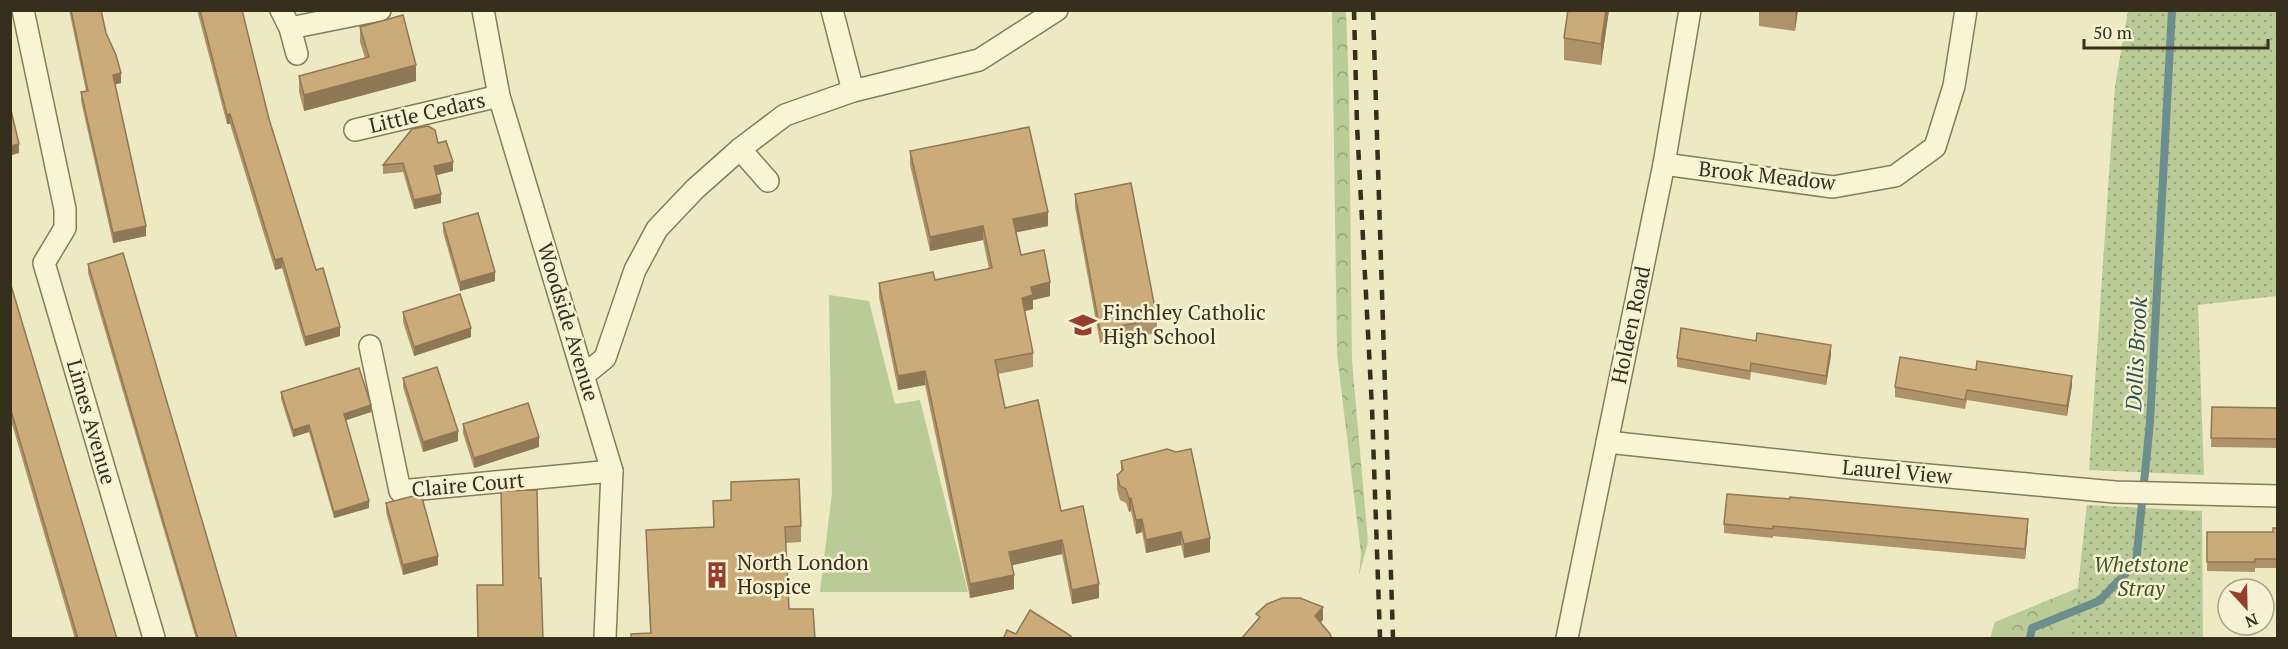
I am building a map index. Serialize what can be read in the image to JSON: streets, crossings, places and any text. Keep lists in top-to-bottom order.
{
  "streets": {
    "street": [
      "Little Cedars",
      "Brook Meadow",
      "Woodside Avenue",
      "Holden Road",
      "Limes Avenue",
      "Laurel View",
      "Claire Court"
    ]
  },
  "crossings": [
    ["Little Cedars", "Woodside Avenue"],
    ["Brook Meadow", "Holden Road"],
    ["Woodside Avenue", "Claire Court"],
    ["Holden Road", "Laurel View"]
  ],
  "water": ["Dollis Brook"],
  "parks": ["Whetstone Stray"],
  "places": {
    "school or university": ["Finchley Catholic High School"],
    "building": ["North London Hospice"]
  },
  "scale_bar": "50 m",
  "north": "bottom"
}
